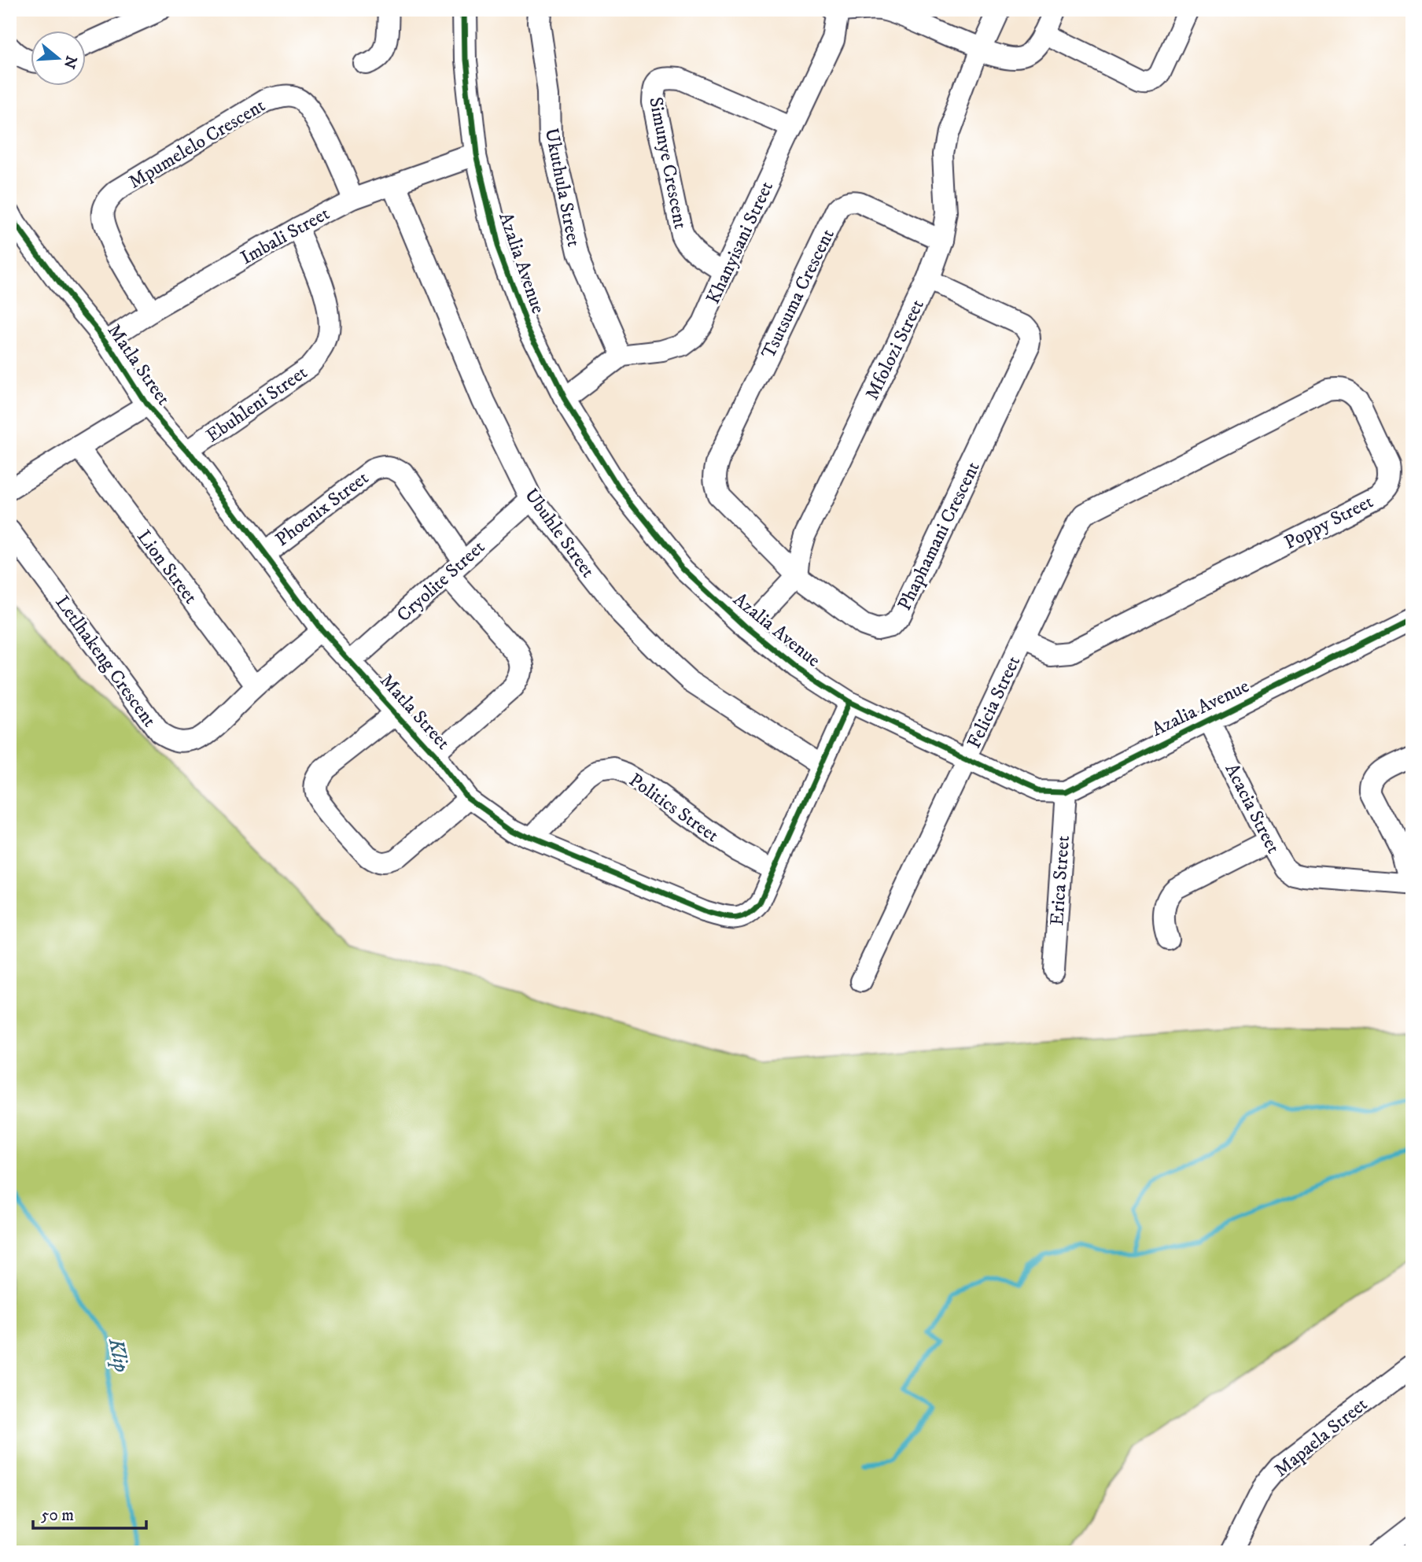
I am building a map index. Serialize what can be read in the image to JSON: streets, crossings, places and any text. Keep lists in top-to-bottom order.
{
  "streets": {
    "street": [
      "Mpumelelo Crescent",
      "Simunye Crescent",
      "Ukuthula Street",
      "Imbali Street",
      "Khanyisani Street",
      "Azalia Avenue",
      "Tsutsuma Crescent",
      "Mfolozi Street",
      "Matla Street",
      "Ebuhleni Street",
      "Phoenix Street",
      "Poppy Street",
      "Ubuhle Street",
      "Phaphamani Crescent",
      "Lion Street",
      "Cryolite Street",
      "Letlhakeng Crescent",
      "Felicia Street",
      "Politics Street",
      "Acacia Street",
      "Erica Street",
      "Mapaela Street"
    ]
  },
  "crossings": [
    ["Mpumelelo Crescent", "Imbali Street"],
    ["Simunye Crescent", "Khanyisani Street"],
    ["Ukuthula Street", "Khanyisani Street"],
    ["Imbali Street", "Azalia Avenue"],
    ["Imbali Street", "Matla Street"],
    ["Imbali Street", "Ebuhleni Street"],
    ["Imbali Street", "Ubuhle Street"],
    ["Azalia Avenue", "Matla Street"],
    ["Azalia Avenue", "Felicia Street"],
    ["Azalia Avenue", "Acacia Street"],
    ["Azalia Avenue", "Erica Street"],
    ["Tsutsuma Crescent", "Mfolozi Street"],
    ["Tsutsuma Crescent", "Phaphamani Crescent"],
    ["Mfolozi Street", "Phaphamani Crescent"],
    ["Matla Street", "Ebuhleni Street"],
    ["Matla Street", "Phoenix Street"],
    ["Matla Street", "Ubuhle Street"],
    ["Matla Street", "Cryolite Street"],
    ["Matla Street", "Letlhakeng Crescent"],
    ["Matla Street", "Politics Street"],
    ["Phoenix Street", "Cryolite Street"],
    ["Poppy Street", "Felicia Street"],
    ["Ubuhle Street", "Cryolite Street"],
    ["Lion Street", "Letlhakeng Crescent"]
  ],
  "water": ["Klip"],
  "scale_bar": "50 m",
  "north": "right"
}
